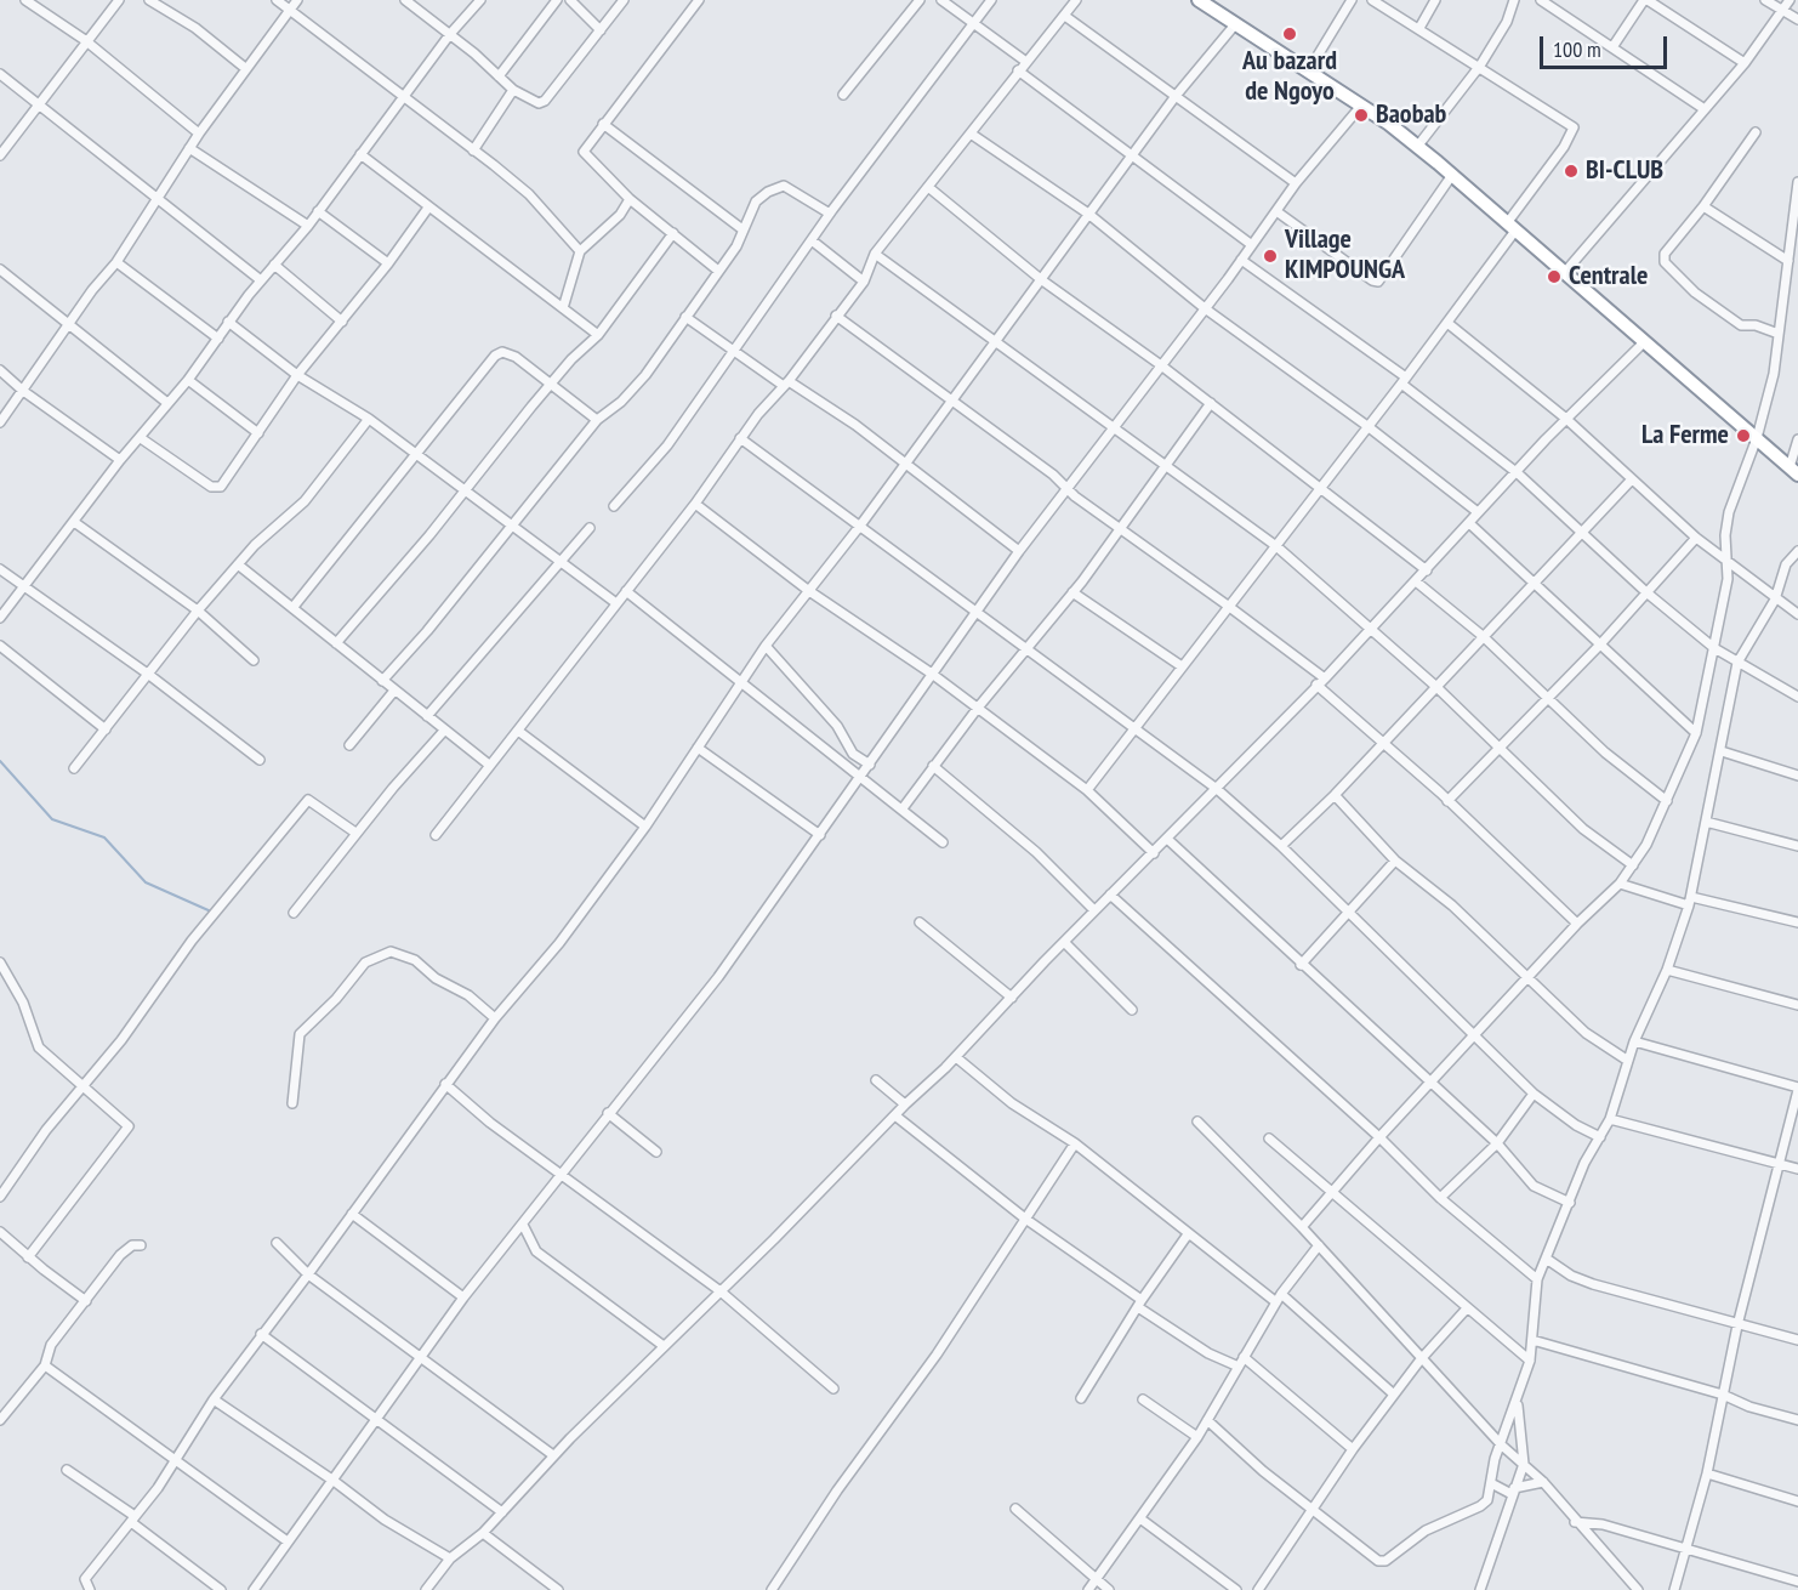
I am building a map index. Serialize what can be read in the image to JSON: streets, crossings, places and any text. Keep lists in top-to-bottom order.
{
  "places": [
    "Au bazard de Ngoyo",
    "Baobab",
    "BI-CLUB",
    "Village KIMPOUNGA",
    "Centrale",
    "La Ferme"
  ],
  "scale_bar": "100 m"
}
